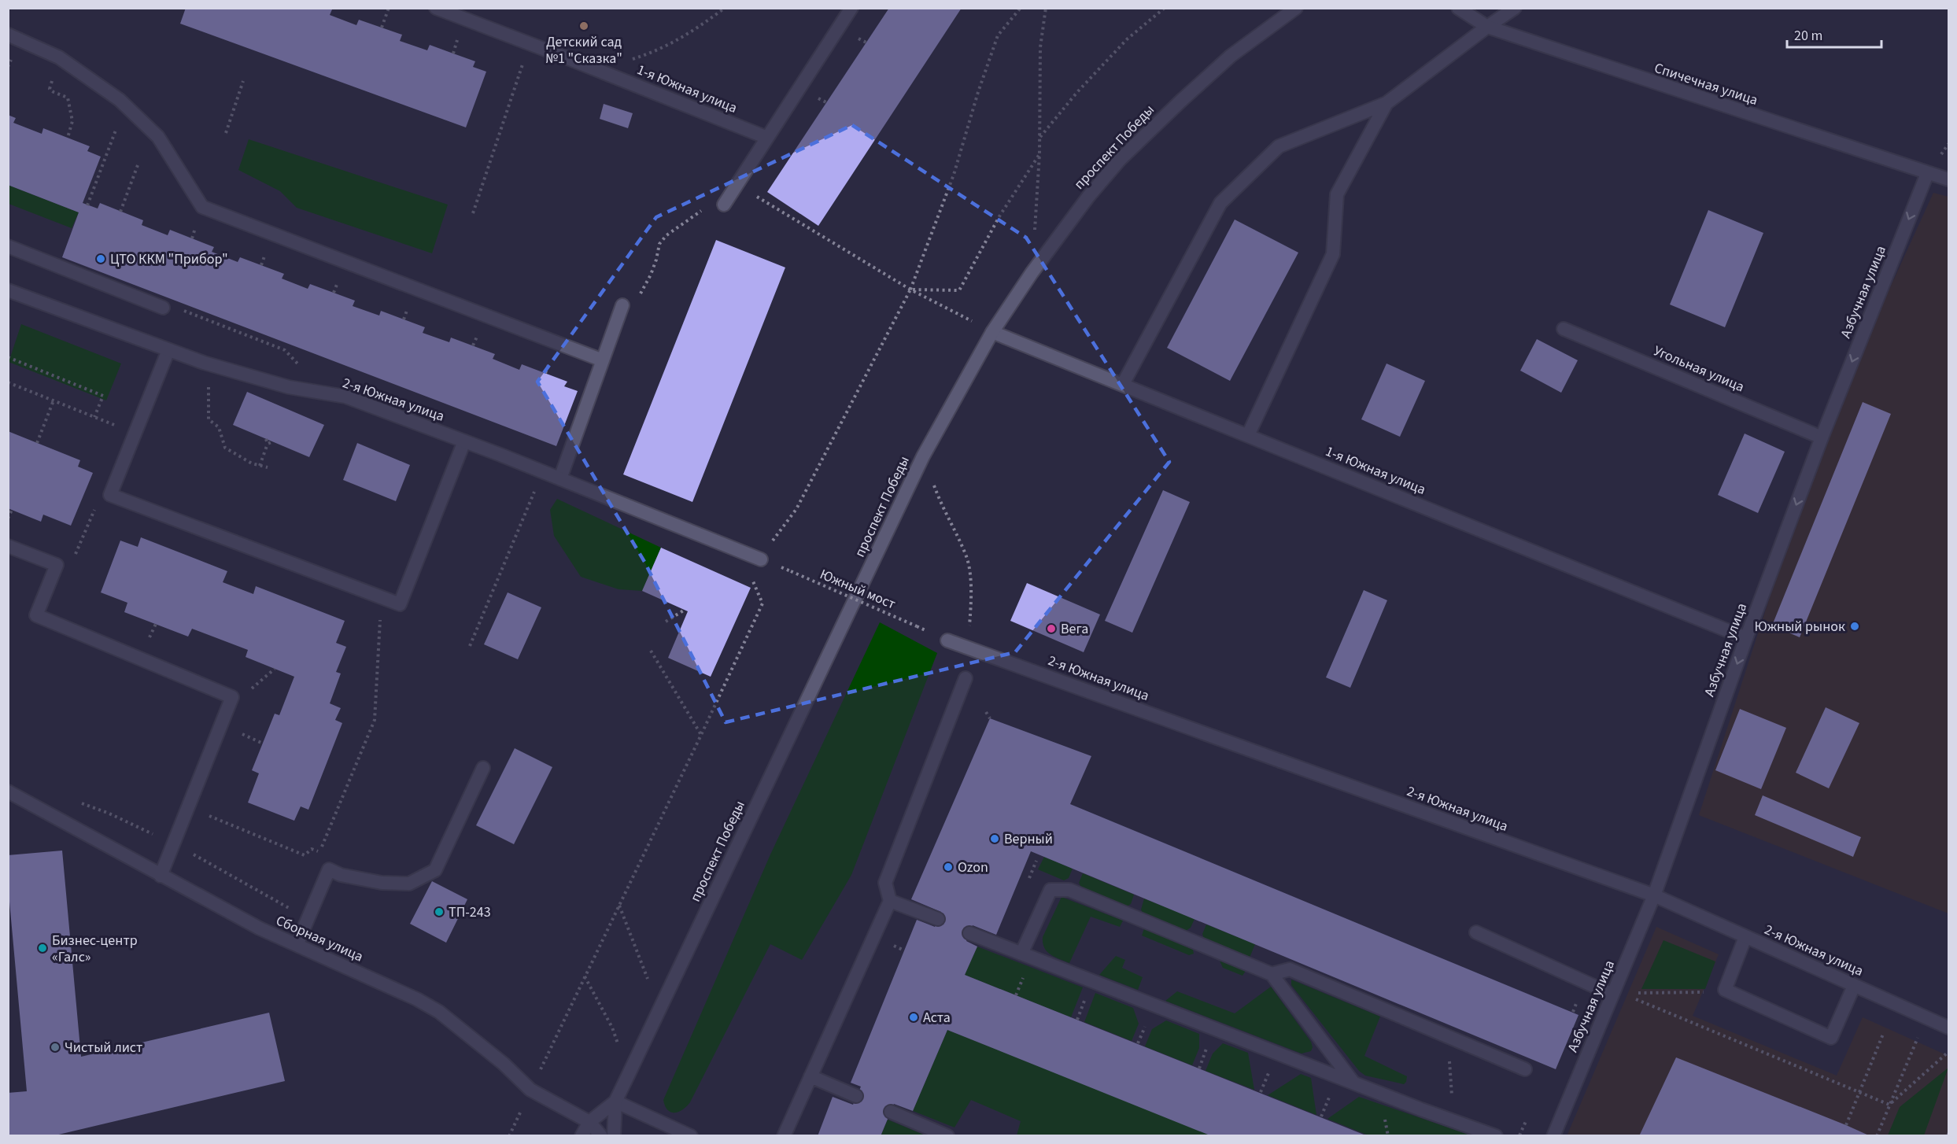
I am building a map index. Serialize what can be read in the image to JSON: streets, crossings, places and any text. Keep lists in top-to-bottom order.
{
  "streets": {
    "street": [
      "Спичечная улица",
      "1-я Южная улица",
      "проспект Победы",
      "Азбучная улица",
      "Угольная улица",
      "2-я Южная улица",
      "Сборная улица"
    ],
    "path": ["Южный мост"]
  },
  "crossings": [
    ["Спичечная улица", "Азбучная улица"],
    ["1-я Южная улица", "проспект Победы"],
    ["1-я Южная улица", "Азбучная улица"],
    ["проспект Победы", "Сборная улица"],
    ["Азбучная улица", "Угольная улица"],
    ["Азбучная улица", "2-я Южная улица"]
  ],
  "one_way": ["Азбучная улица"],
  "places": [
    "Детский сад №1 \"Сказка\"",
    "ЦТО ККМ \"Прибор\"",
    "Южный рынок",
    "Вега",
    "Верный",
    "Ozon",
    "ТП-243",
    "Бизнес-центр «Галс»",
    "Аста",
    "Чистый лист"
  ],
  "scale_bar": "20 m"
}
